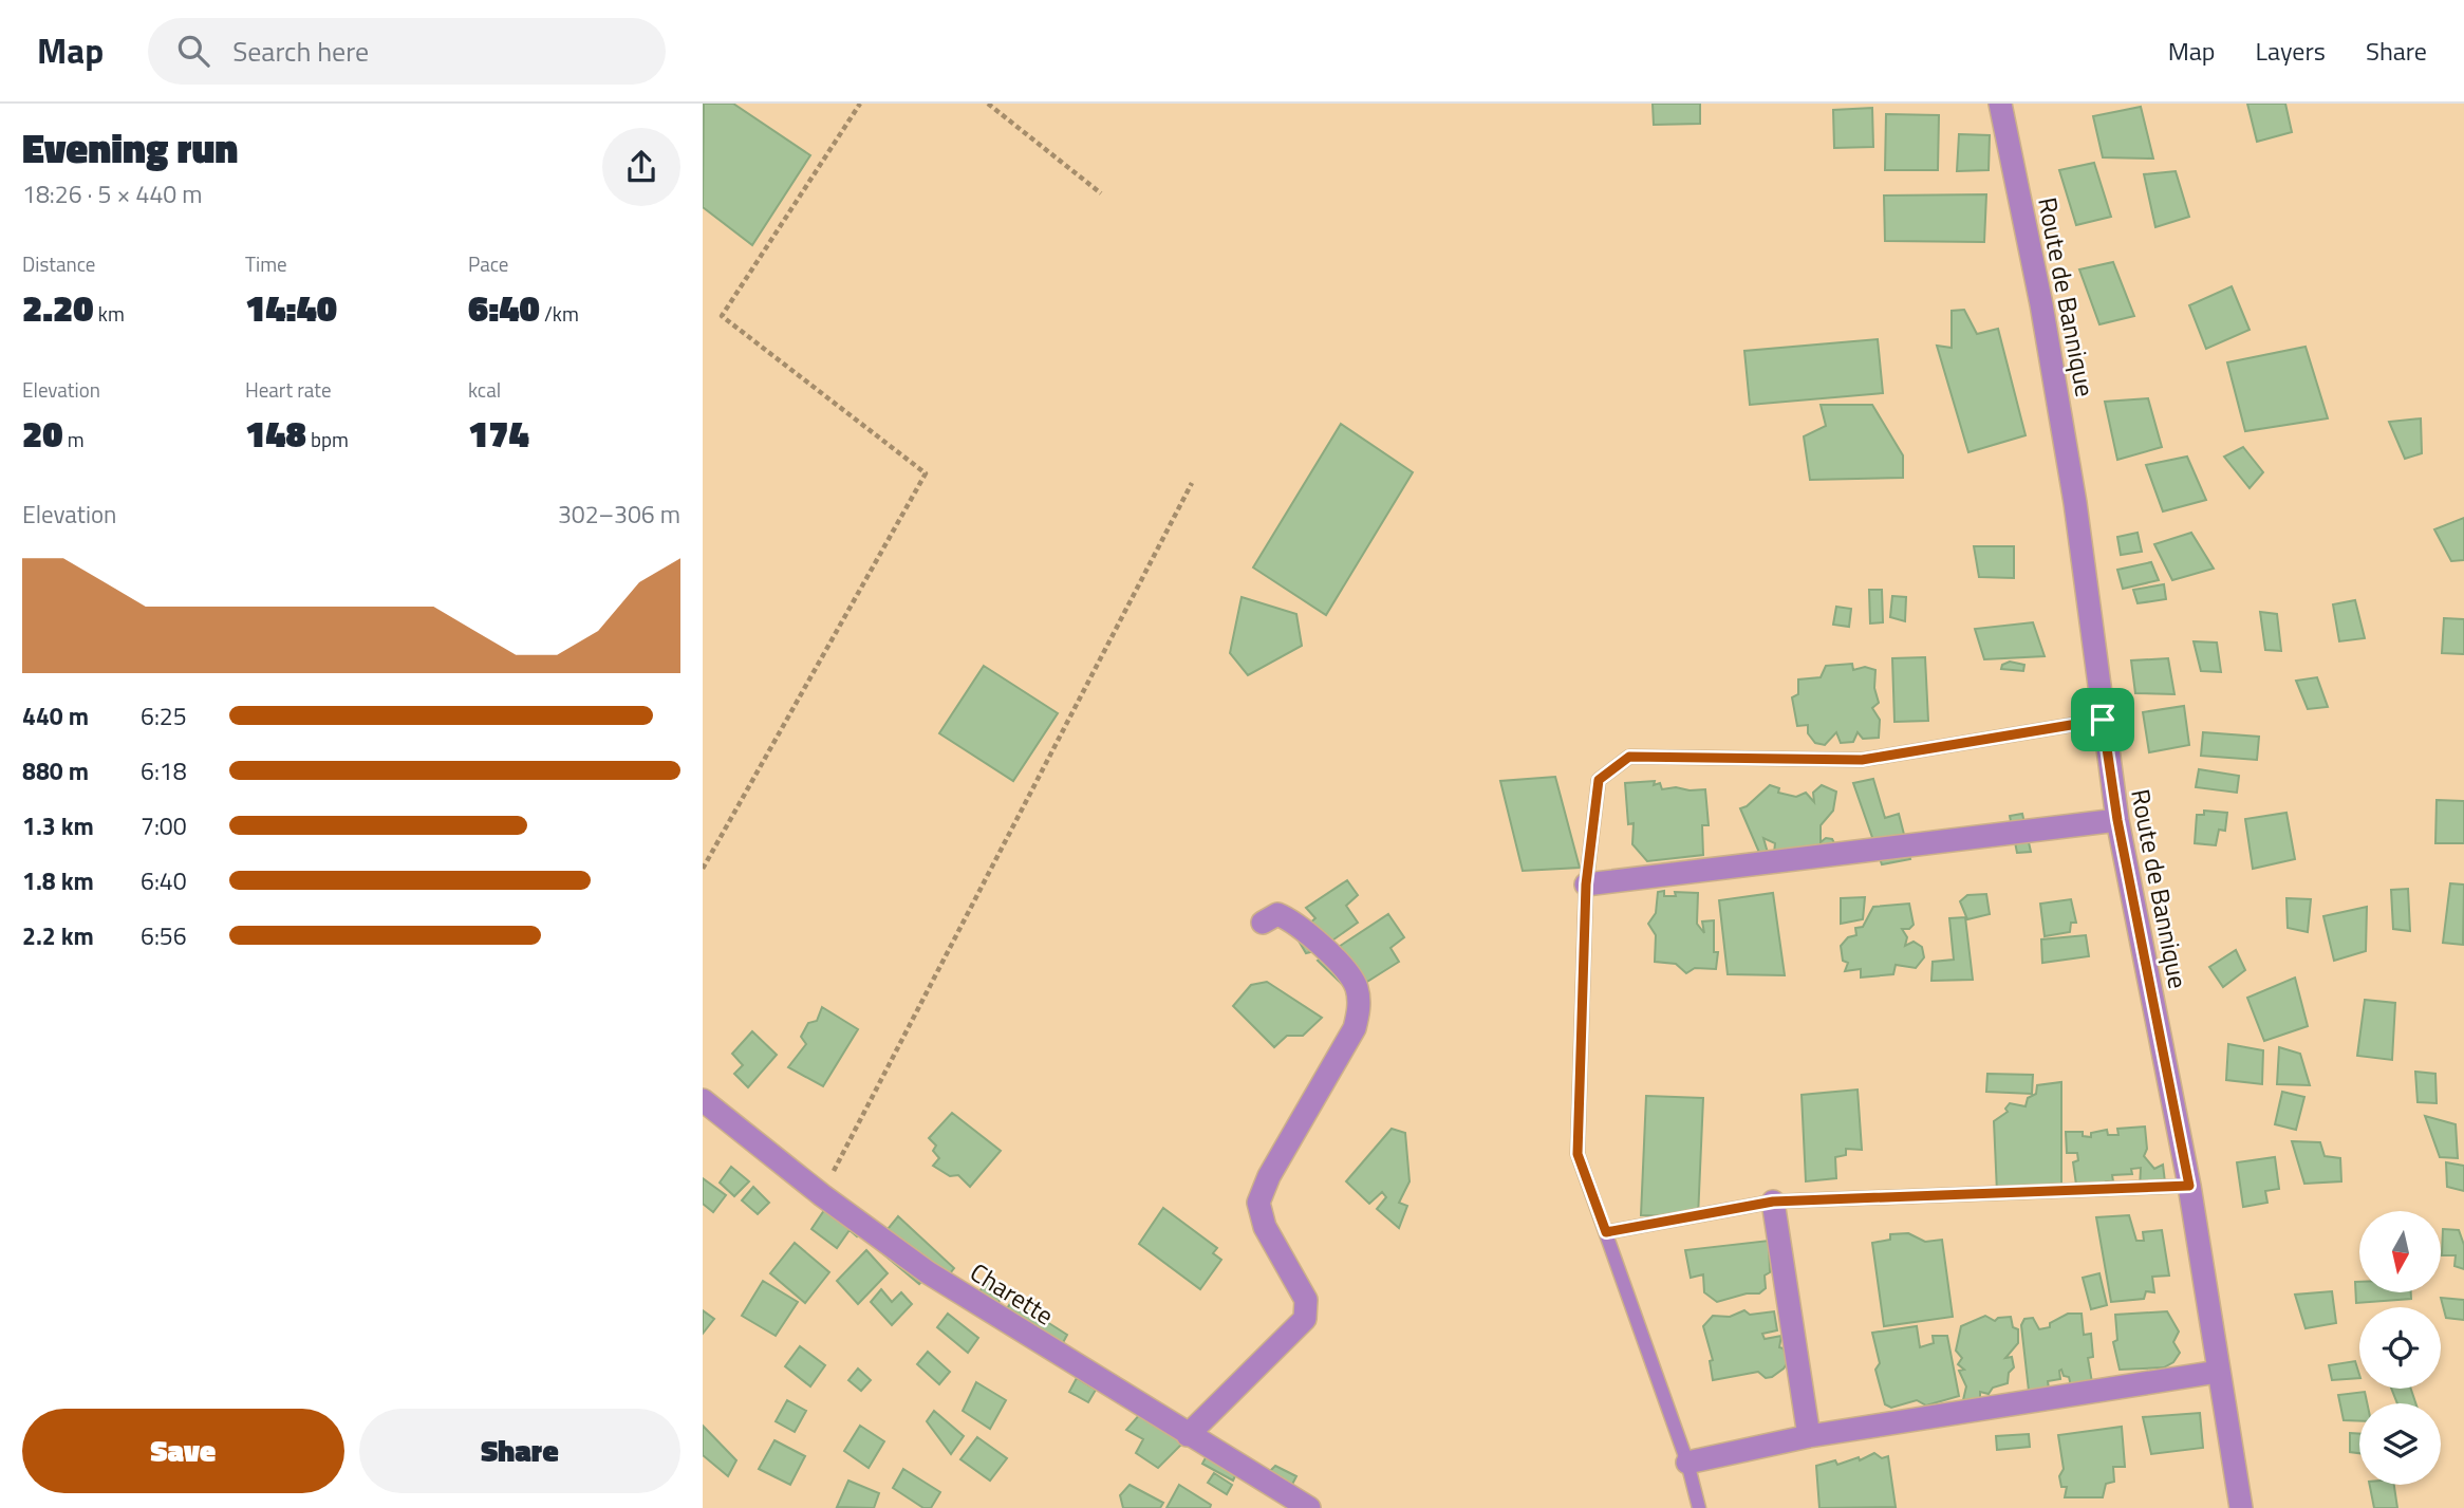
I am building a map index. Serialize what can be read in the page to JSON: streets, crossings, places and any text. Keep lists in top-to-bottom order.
{
  "streets": {
    "street": ["Route de Bannique", "Charette"]
  },
  "north": "bottom",
  "page": {
    "header": "Map",
    "search": "Search here",
    "nav": ["Map", "Layers", "Share"],
    "heading": ["Evening run", "18:26 · 5 × 440 m"],
    "stats": [
      ["Distance", "2.20 km"],
      ["Time", "14:40"],
      ["Pace", "6:40 /km"],
      ["Elevation", "20 m"],
      ["Heart rate", "148 bpm"],
      ["kcal", "174"]
    ],
    "chart": ["Elevation", "302–306 m"],
    "list": [
      {
        "name": "440 m",
        "note": "6:25"
      },
      {
        "name": "880 m",
        "note": "6:18"
      },
      {
        "name": "1.3 km",
        "note": "7:00"
      },
      {
        "name": "1.8 km",
        "note": "6:40"
      },
      {
        "name": "2.2 km",
        "note": "6:56"
      }
    ],
    "buttons": ["Save", "Share"]
  }
}
